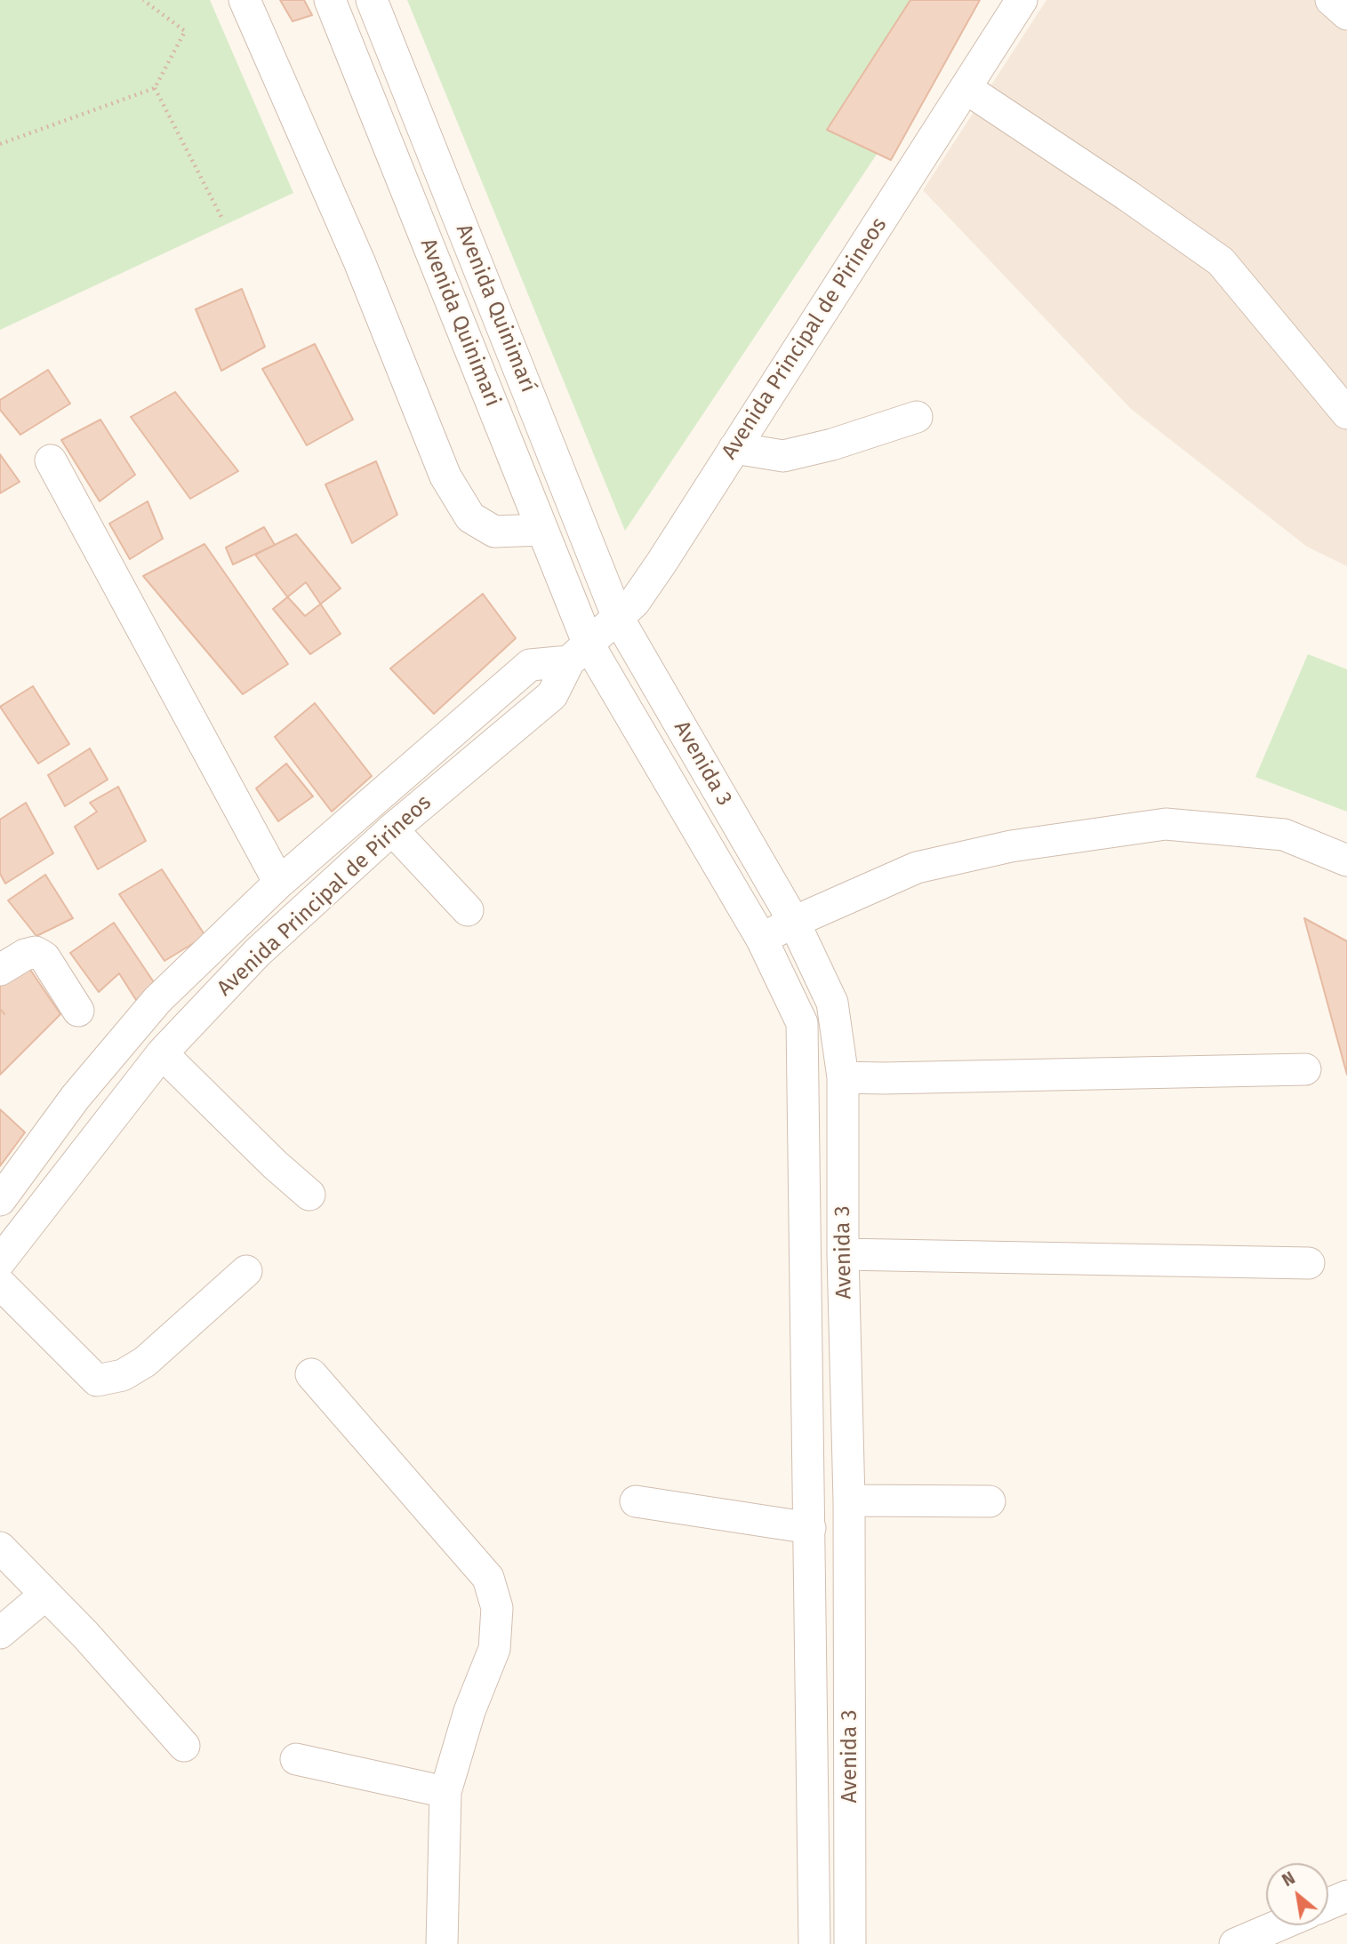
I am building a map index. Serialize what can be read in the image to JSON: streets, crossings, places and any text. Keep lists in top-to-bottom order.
{
  "streets": {
    "street": [
      "Avenida Quinimarí",
      "Avenida Quinimari",
      "Avenida Principal de Pirineos",
      "Avenida 3"
    ]
  },
  "crossings": [
    ["Avenida Quinimarí", "Avenida Principal de Pirineos"],
    ["Avenida Quinimarí", "Avenida 3"],
    ["Avenida Quinimari", "Avenida Principal de Pirineos"],
    ["Avenida Quinimari", "Avenida 3"],
    ["Avenida Principal de Pirineos", "Avenida 3"]
  ],
  "north": "top left"
}
